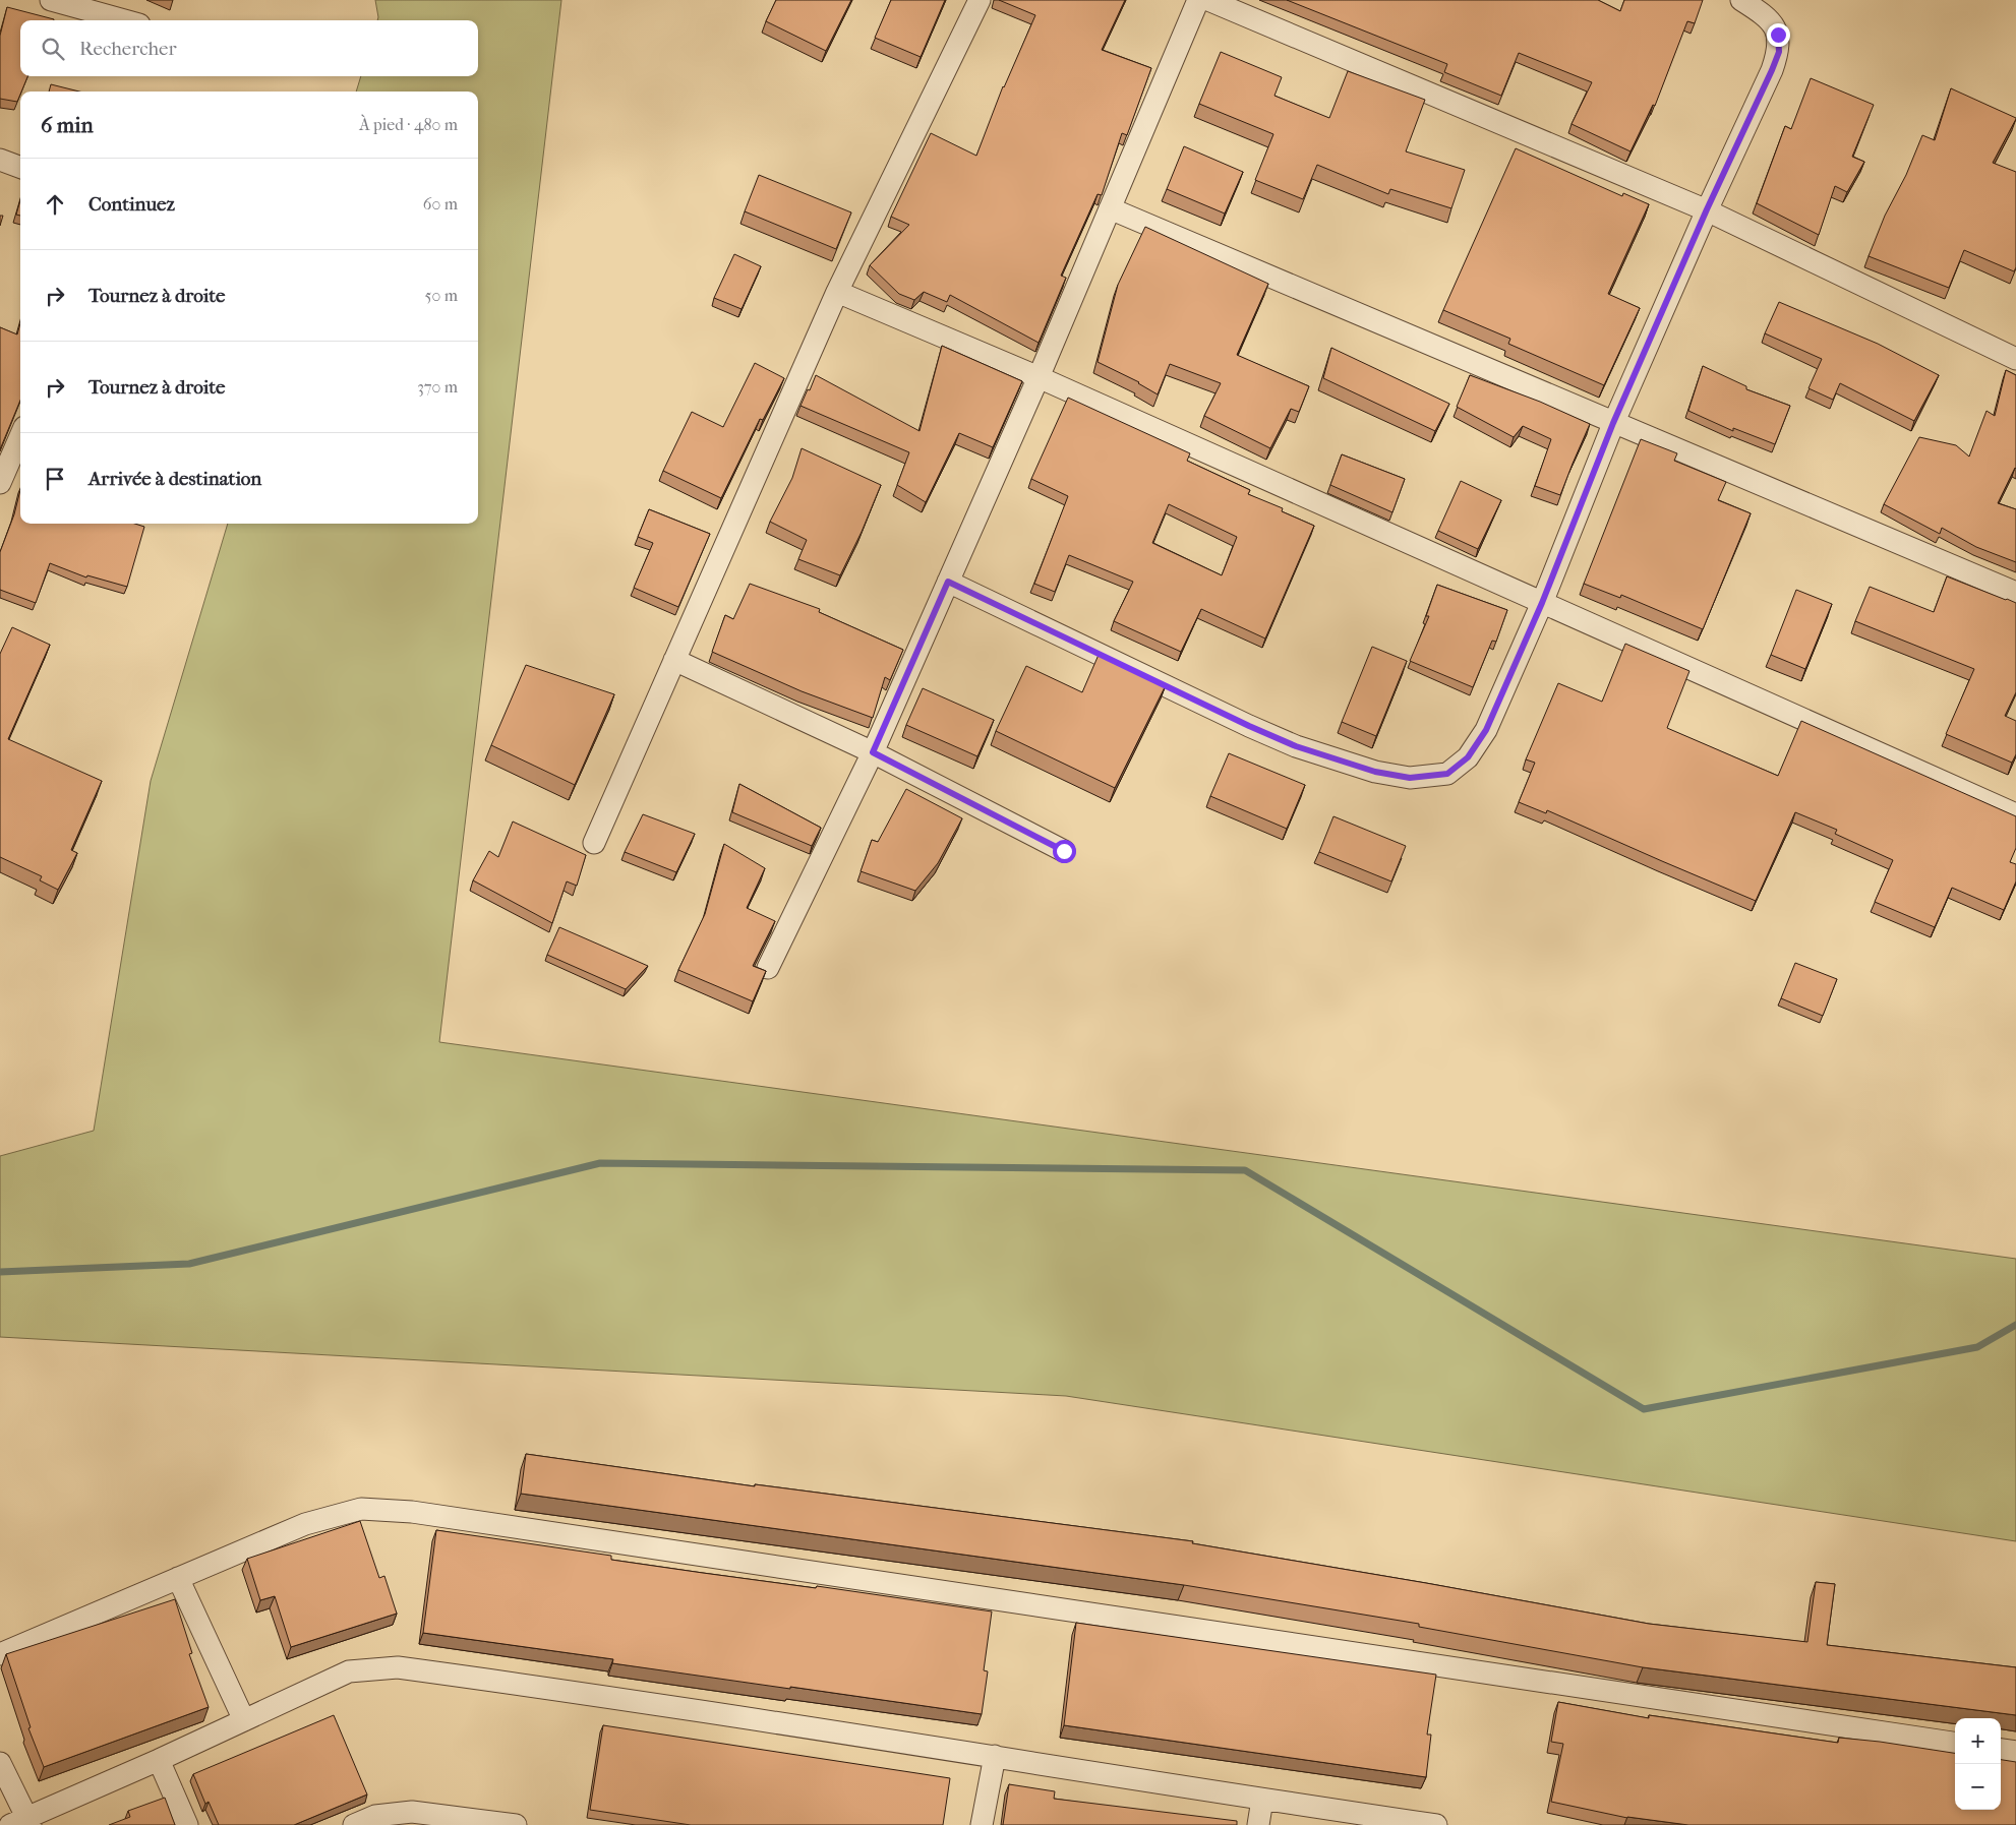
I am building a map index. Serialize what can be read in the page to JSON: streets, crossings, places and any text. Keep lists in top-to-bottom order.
{
  "page": {
    "search": "Rechercher",
    "heading": ["6 min", "À pied · 480 m"],
    "list": [
      ["Continuez", "60 m"],
      ["Tournez à droite", "50 m"],
      ["Tournez à droite", "370 m"],
      "Arrivée à destination"
    ],
    "map_buttons": ["+", "−"]
  }
}
